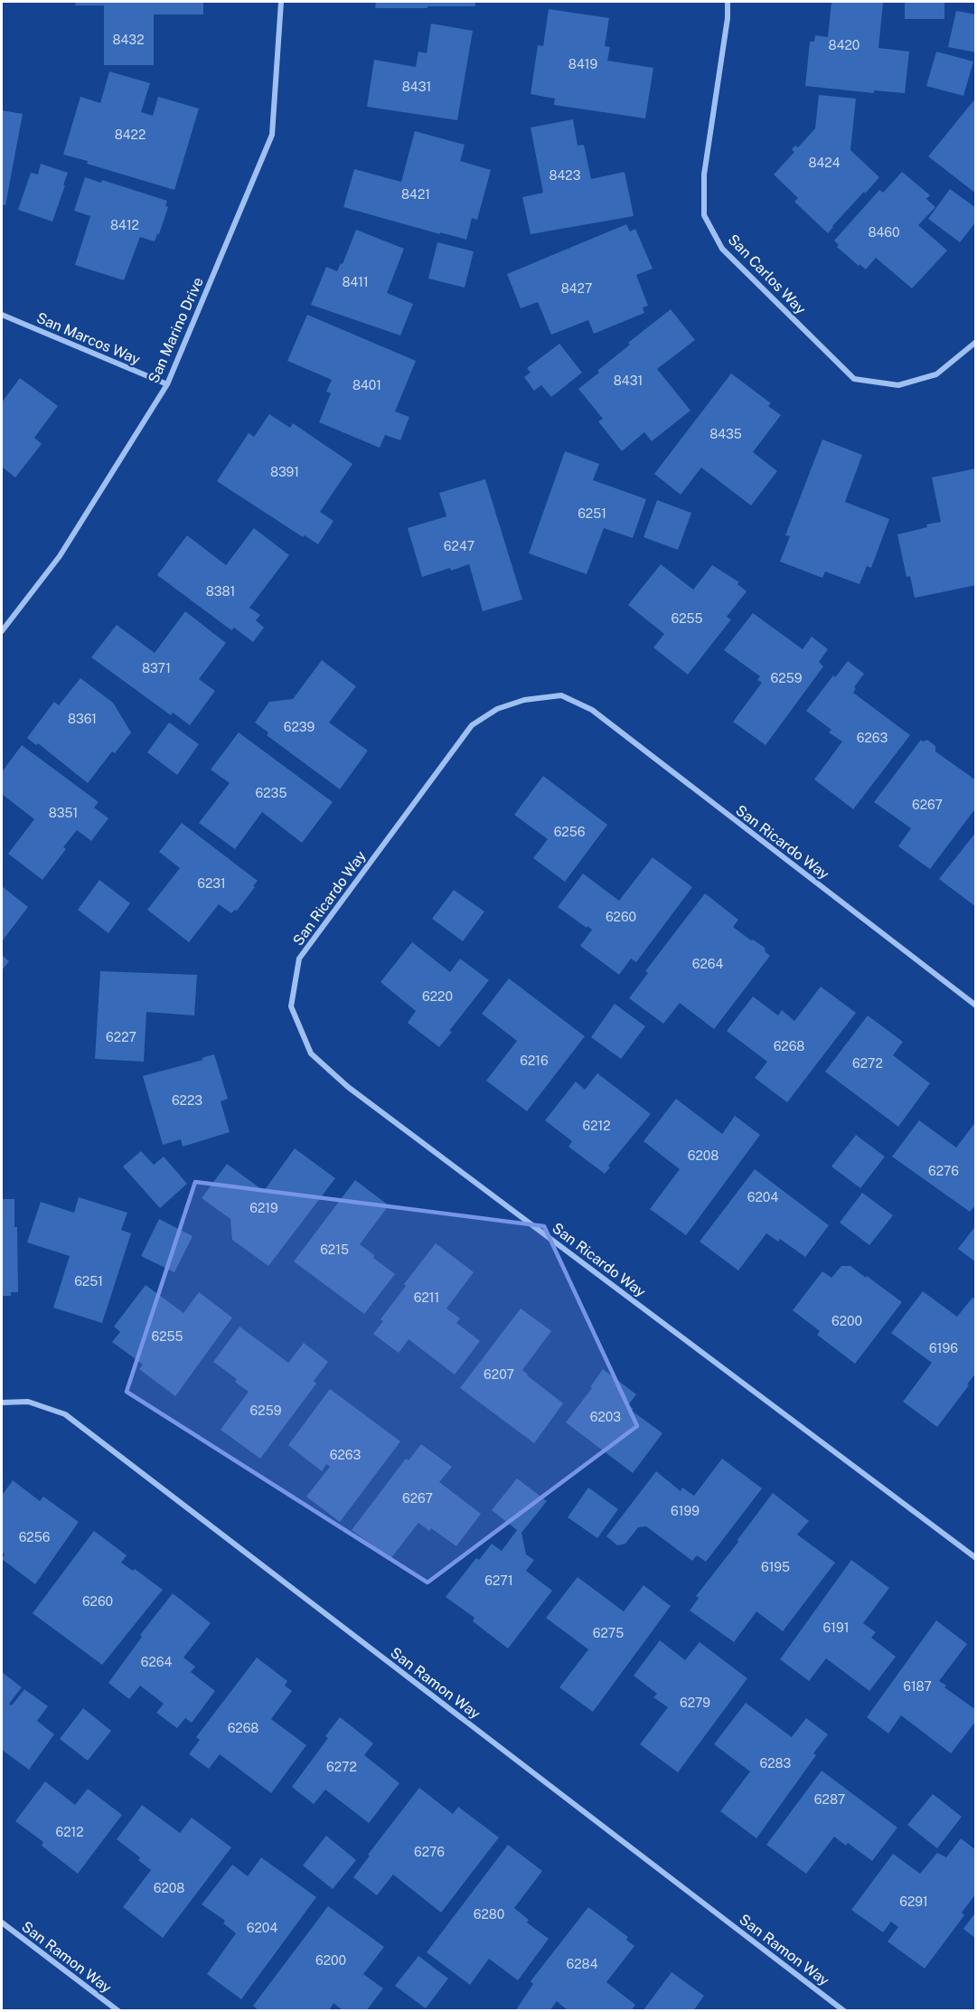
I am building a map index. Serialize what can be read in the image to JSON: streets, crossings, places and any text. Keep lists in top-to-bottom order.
{
  "streets": {
    "street": [
      "San Carlos Way",
      "San Marino Drive",
      "San Marcos Way",
      "San Ricardo Way",
      "San Ramon Way"
    ]
  },
  "crossings": [
    ["San Marino Drive", "San Marcos Way"]
  ],
  "house_numbers": [
    "8432",
    "8420",
    "8419",
    "8431",
    "8422",
    "8424",
    "8423",
    "8421",
    "8412",
    "8460",
    "8411",
    "8427",
    "8431",
    "8401",
    "8435",
    "8391",
    "6251",
    "6247",
    "8381",
    "6255",
    "8371",
    "6259",
    "8361",
    "6239",
    "6263",
    "6235",
    "6267",
    "8351",
    "6256",
    "6231",
    "6260",
    "6264",
    "6220",
    "6227",
    "6268",
    "6216",
    "6272",
    "6223",
    "6212",
    "6208",
    "6276",
    "6204",
    "6219",
    "6215",
    "6251",
    "6211",
    "6200",
    "6255",
    "6196",
    "6207",
    "6259",
    "6203",
    "6263",
    "6267",
    "6199",
    "6256",
    "6195",
    "6271",
    "6260",
    "6191",
    "6275",
    "6264",
    "6187",
    "6279",
    "6268",
    "6283",
    "6272",
    "6287",
    "6212",
    "6276",
    "6208",
    "6291",
    "6280",
    "6204",
    "6200",
    "6284"
  ]
}
